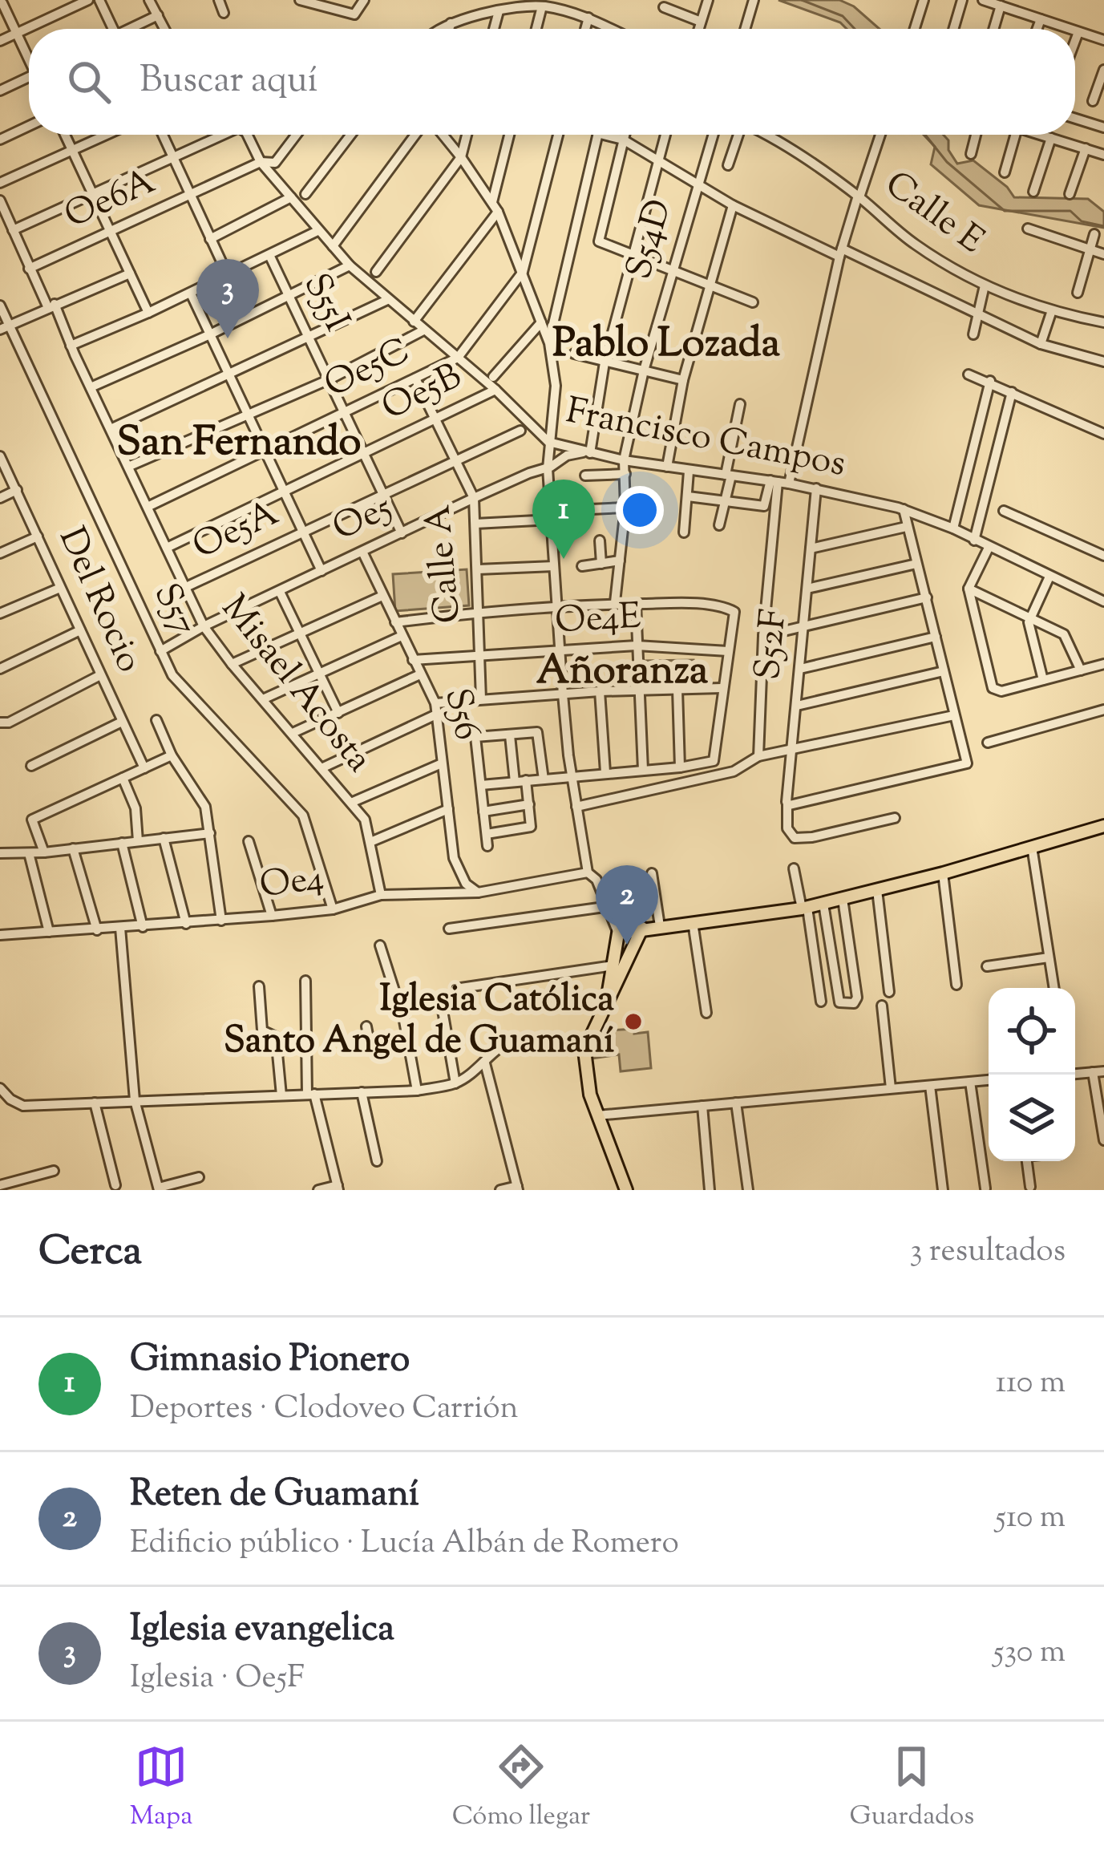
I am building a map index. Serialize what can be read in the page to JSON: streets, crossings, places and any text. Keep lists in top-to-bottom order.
{
  "streets": {
    "street": [
      "Oe6A",
      "Calle E",
      "S54D",
      "S55I",
      "Oe5C",
      "Oe5B",
      "Francisco Campos",
      "Oe5",
      "Oe5A",
      "Calle A",
      "Del Rocio",
      "S57",
      "Oe4E",
      "S52F",
      "Misael Acosta",
      "S56",
      "Oe4"
    ]
  },
  "crossings": [
    ["Oe6A", "Francisco Campos"],
    ["Oe6A", "Misael Acosta"],
    ["S54D", "Francisco Campos"],
    ["S54D", "Oe5"],
    ["S55I", "Oe5C"],
    ["S55I", "Oe5B"],
    ["S55I", "Oe5"],
    ["S55I", "Oe5A"],
    ["Oe5C", "Francisco Campos"],
    ["Oe5C", "Calle A"],
    ["Oe5C", "Misael Acosta"],
    ["Oe5B", "Francisco Campos"],
    ["Oe5B", "Calle A"],
    ["Oe5B", "Misael Acosta"],
    ["Francisco Campos", "Oe5"],
    ["Francisco Campos", "S52F"],
    ["Oe5", "Calle A"],
    ["Oe5", "S57"],
    ["Oe5", "Misael Acosta"],
    ["Oe5", "S56"],
    ["Oe5A", "Calle A"],
    ["Oe5A", "Misael Acosta"],
    ["Calle A", "Oe4E"],
    ["S57", "Oe4"],
    ["Oe4E", "S56"],
    ["Misael Acosta", "Oe4"],
    ["S56", "Oe4"]
  ],
  "districts": ["Pablo Lozada", "San Fernando", "Añoranza"],
  "places": ["Iglesia Católica Santo Angel de Guamaní"],
  "page": {
    "search": "Buscar aquí",
    "pins": ["3", "1", "2"],
    "heading": ["Cerca", "3 resultados"],
    "list": [
      {
        "mark": "1",
        "name": "Gimnasio Pionero",
        "note": "Deportes · Clodoveo Carrión",
        "value": "110 m"
      },
      {
        "mark": "2",
        "name": "Reten de Guamaní",
        "note": "Edificio público · Lucía Albán de Romero",
        "value": "510 m"
      },
      {
        "mark": "3",
        "name": "Iglesia evangelica",
        "note": "Iglesia · Oe5F",
        "value": "530 m"
      }
    ],
    "nav": ["Mapa", "Cómo llegar", "Guardados"]
  }
}
